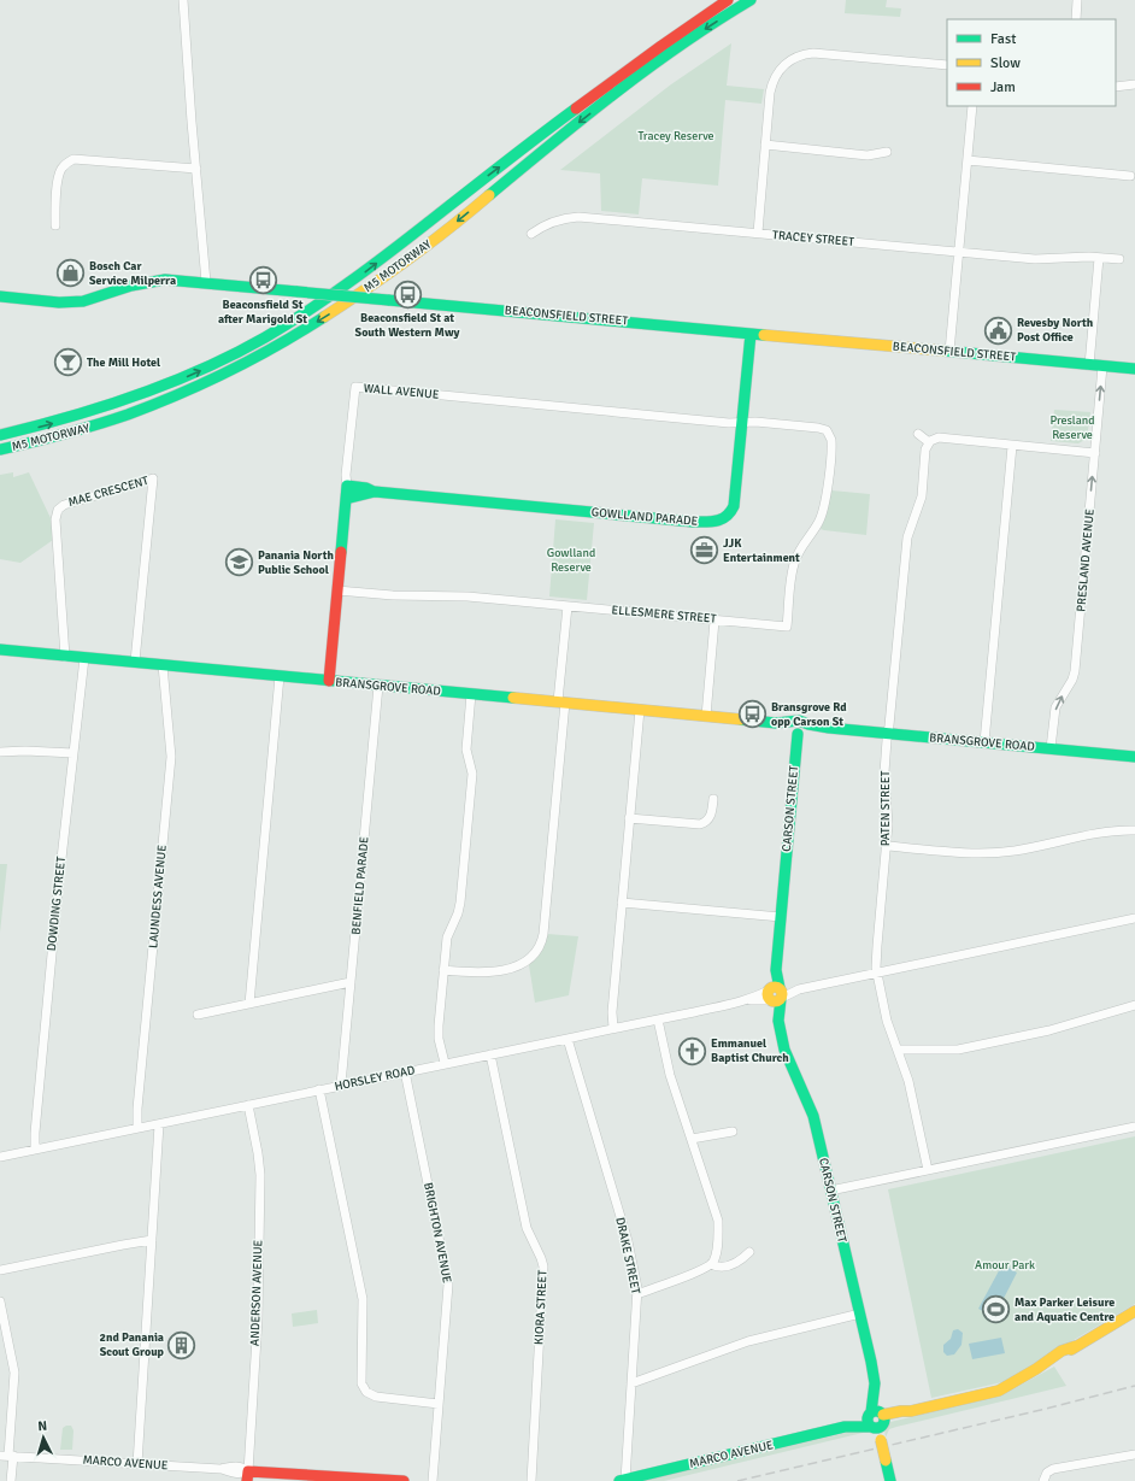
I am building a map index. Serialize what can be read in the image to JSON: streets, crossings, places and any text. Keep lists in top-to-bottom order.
{
  "streets": {
    "main road": [
      "M5 MOTORWAY",
      "BEACONSFIELD STREET",
      "WALL AVENUE",
      "GOWLLAND PARADE",
      "BRANSGROVE ROAD",
      "CARSON STREET",
      "MARCO AVENUE"
    ],
    "street": [
      "TRACEY STREET",
      "MAE CRESCENT",
      "PRESLAND AVENUE",
      "ELLESMERE STREET",
      "PATEN STREET",
      "BENFIELD PARADE",
      "LAUNDESS AVENUE",
      "DOWDING STREET",
      "HORSLEY ROAD",
      "BRIGHTON AVENUE",
      "DRAKE STREET",
      "ANDERSON AVENUE",
      "KIORA STREET"
    ]
  },
  "crossings": [
    ["BEACONSFIELD STREET", "GOWLLAND PARADE"],
    ["BEACONSFIELD STREET", "PRESLAND AVENUE"],
    ["WALL AVENUE", "GOWLLAND PARADE"],
    ["WALL AVENUE", "ELLESMERE STREET"],
    ["WALL AVENUE", "BRANSGROVE ROAD"],
    ["MAE CRESCENT", "BRANSGROVE ROAD"],
    ["GOWLLAND PARADE", "ELLESMERE STREET"],
    ["PRESLAND AVENUE", "BRANSGROVE ROAD"],
    ["BRANSGROVE ROAD", "CARSON STREET"],
    ["BRANSGROVE ROAD", "PATEN STREET"],
    ["BRANSGROVE ROAD", "BENFIELD PARADE"],
    ["BRANSGROVE ROAD", "LAUNDESS AVENUE"],
    ["BRANSGROVE ROAD", "DOWDING STREET"],
    ["CARSON STREET", "HORSLEY ROAD"],
    ["CARSON STREET", "MARCO AVENUE"],
    ["PATEN STREET", "HORSLEY ROAD"],
    ["BENFIELD PARADE", "HORSLEY ROAD"],
    ["LAUNDESS AVENUE", "HORSLEY ROAD"],
    ["DOWDING STREET", "HORSLEY ROAD"],
    ["HORSLEY ROAD", "BRIGHTON AVENUE"],
    ["HORSLEY ROAD", "DRAKE STREET"],
    ["HORSLEY ROAD", "ANDERSON AVENUE"],
    ["HORSLEY ROAD", "KIORA STREET"],
    ["DRAKE STREET", "MARCO AVENUE"],
    ["ANDERSON AVENUE", "MARCO AVENUE"]
  ],
  "one_way": ["PRESLAND AVENUE"],
  "parks": [
    "Tracey Reserve",
    "Presland Reserve",
    "Gowlland Reserve",
    "Amour Park"
  ],
  "places": {
    "shop": ["Bosch Car Service Milperra"],
    "bus stop": ["Beaconsfield St after Marigold St", "Beaconsfield St at South Western Mwy", "Bransgrove Rd opp Carson St"],
    "public building": ["Revesby North Post Office"],
    "bar": ["The Mill Hotel"],
    "office": ["JJK Entertainment"],
    "school or university": ["Panania North Public School"],
    "church": ["Emmanuel Baptist Church"],
    "sports": ["Max Parker Leisure and Aquatic Centre"],
    "building": ["2nd Panania Scout Group"]
  },
  "legend": ["Fast", "Slow", "Jam"],
  "north": "top"
}
